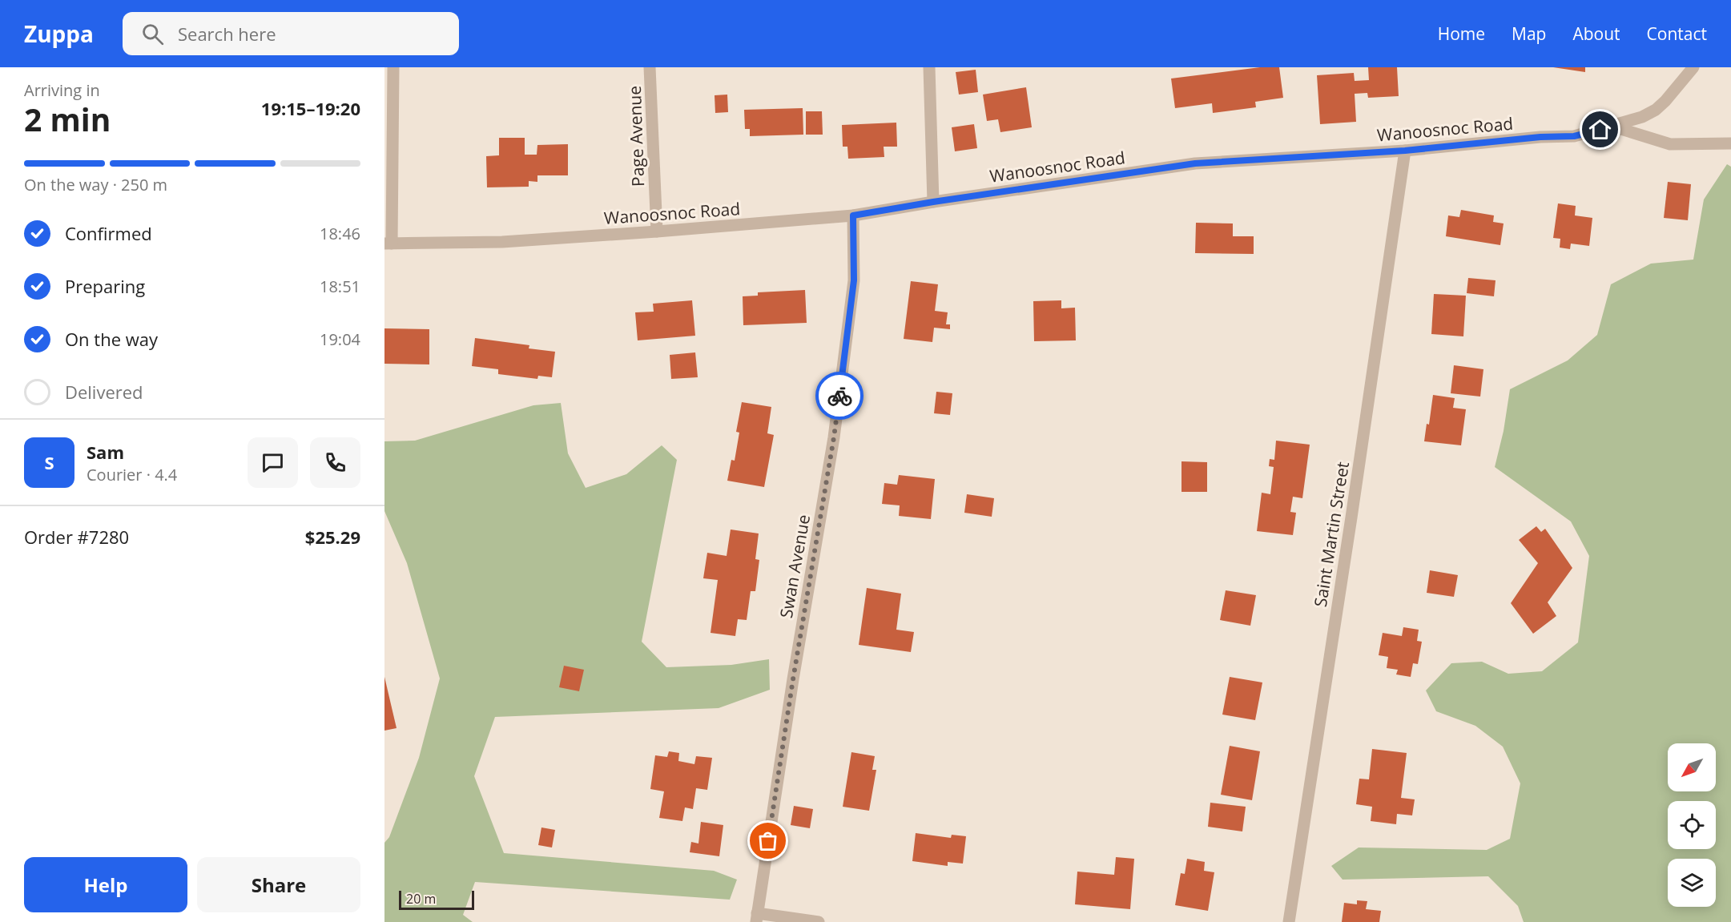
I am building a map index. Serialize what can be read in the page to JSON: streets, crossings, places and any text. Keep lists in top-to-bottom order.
{
  "streets": {
    "street": [
      "Wanoosnoc Road",
      "Page Avenue",
      "Saint Martin Street",
      "Swan Avenue"
    ]
  },
  "crossings": [
    ["Wanoosnoc Road", "Page Avenue"],
    ["Wanoosnoc Road", "Saint Martin Street"],
    ["Wanoosnoc Road", "Swan Avenue"]
  ],
  "scale_bar": "20 m",
  "north": "bottom left",
  "page": {
    "header": "Zuppa",
    "search": "Search here",
    "nav": [
      "Home",
      "Map",
      "About",
      "Contact"
    ],
    "heading": ["2 min", "Arriving in", "19:15–19:20"],
    "panel": [
      "Sam",
      "Courier · 4.4",
      "Order #7280",
      "$25.29"
    ],
    "bar": "On the way · 250 m",
    "list": [
      ["Confirmed", "18:46"],
      ["Preparing", "18:51"],
      ["On the way", "19:04"],
      "Delivered"
    ],
    "round": "S",
    "buttons": ["Help", "Share"],
    "scale": "20 m"
  }
}
